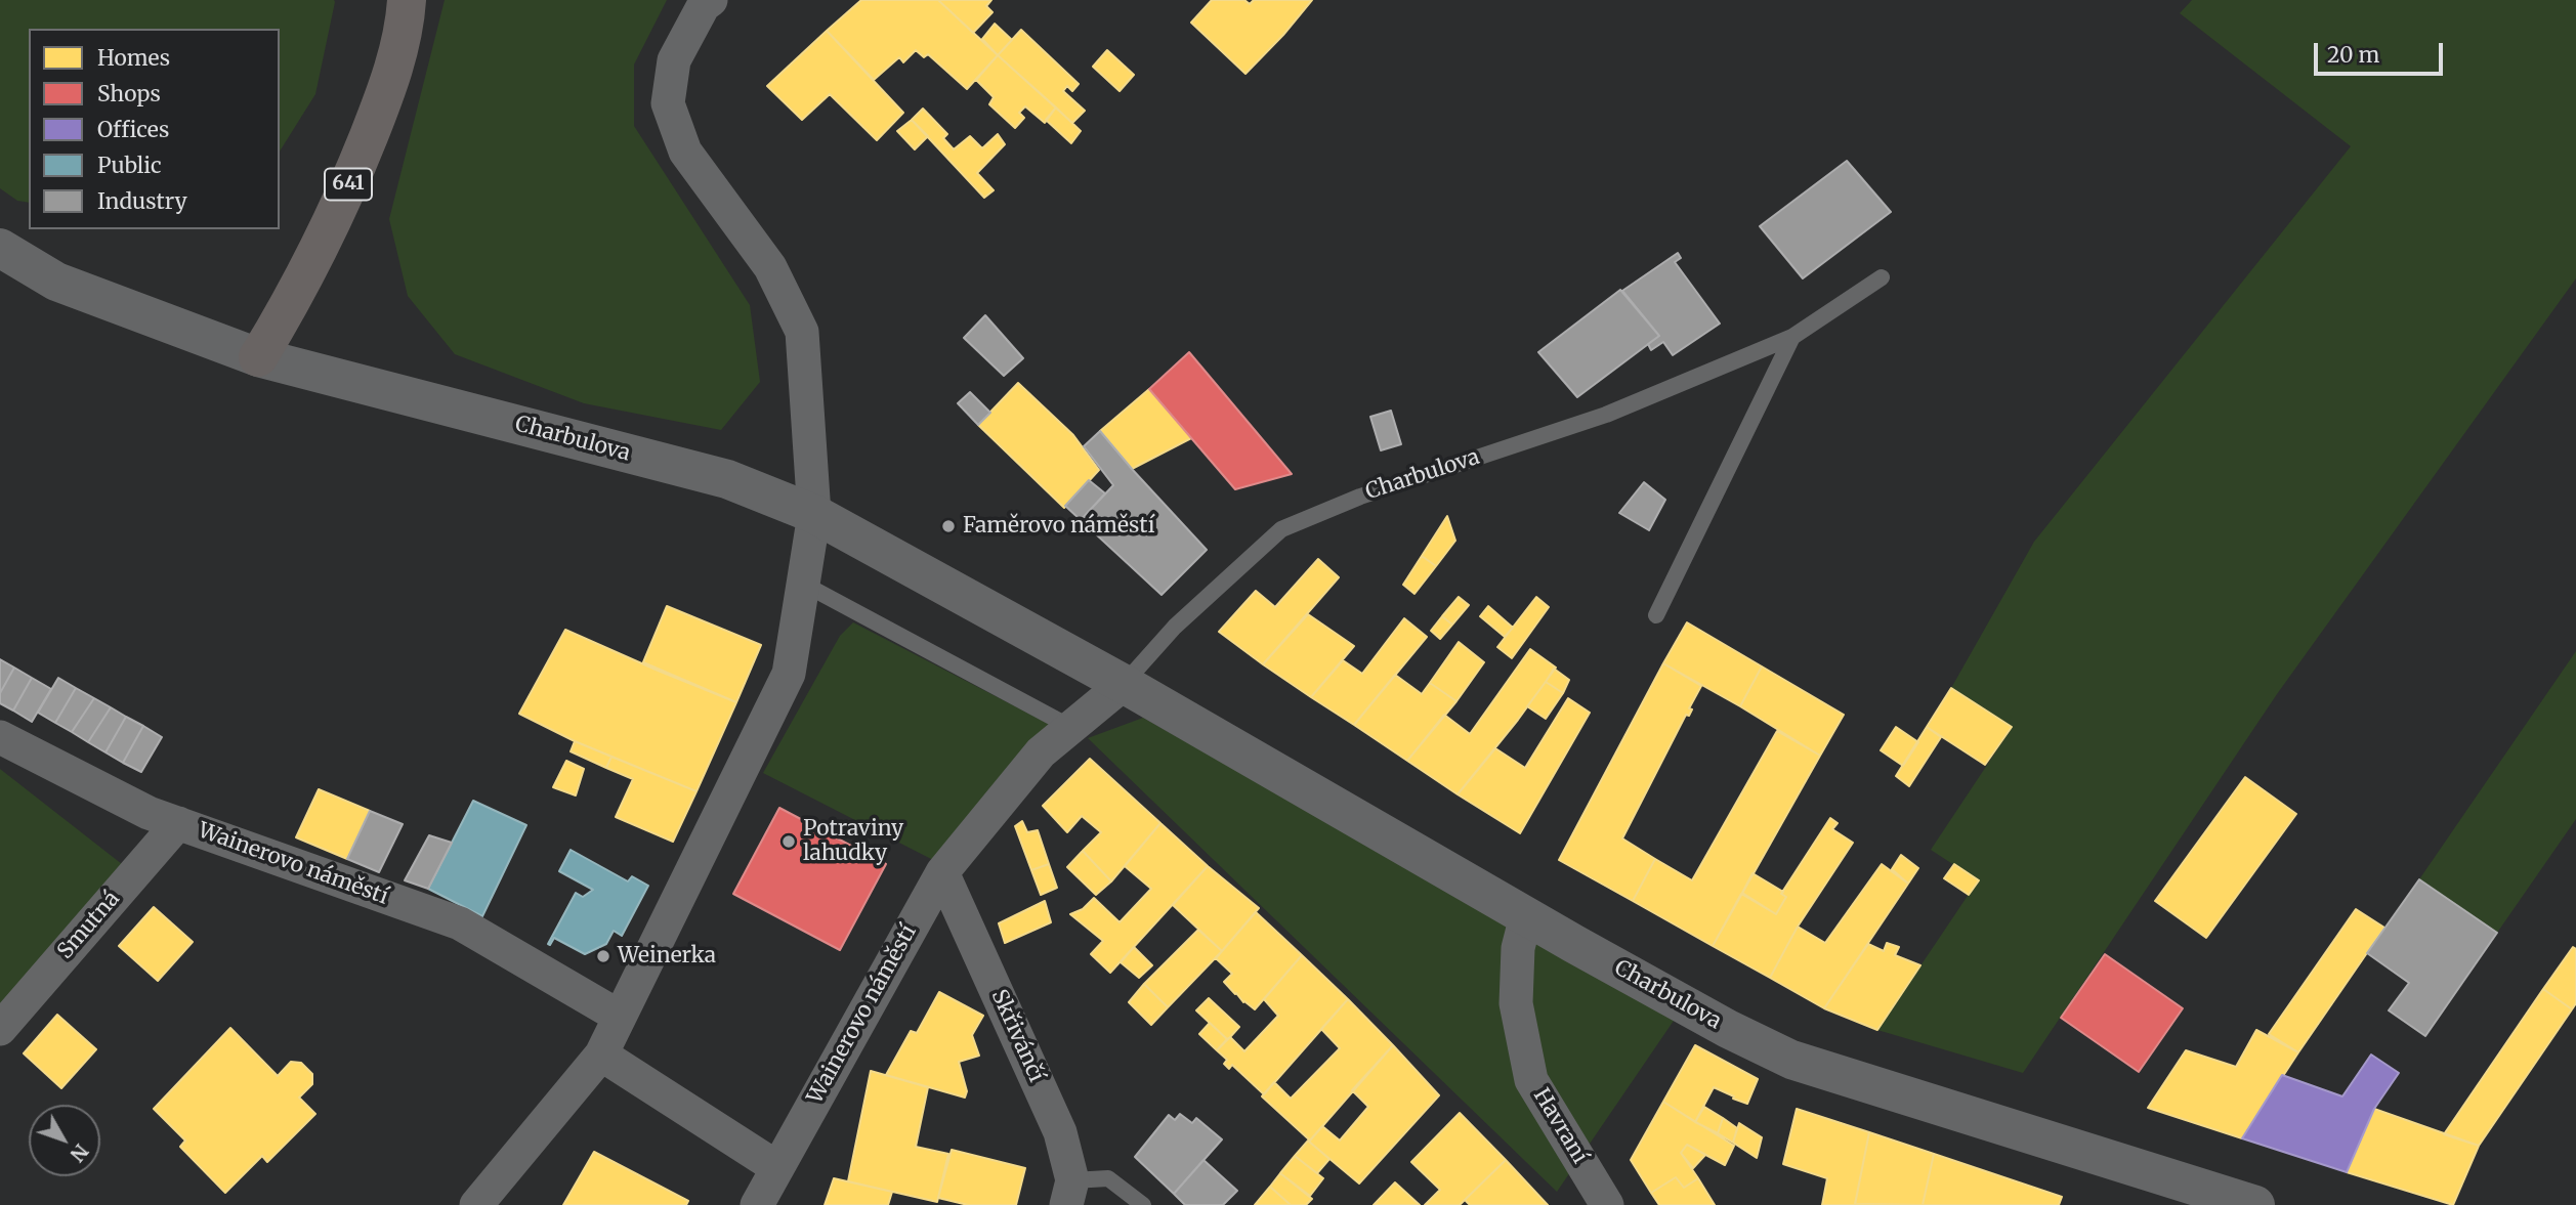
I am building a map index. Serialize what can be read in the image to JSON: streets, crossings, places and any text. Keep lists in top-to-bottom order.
{
  "streets": {
    "highway": ["641"],
    "street": [
      "Charbulova",
      "Wainerovo náměstí",
      "Smutná",
      "Skřivánčí",
      "Havraní"
    ]
  },
  "crossings": [
    ["641", "Charbulova"],
    ["Charbulova", "Wainerovo náměstí"],
    ["Charbulova", "Havraní"],
    ["Wainerovo náměstí", "Smutná"],
    ["Wainerovo náměstí", "Skřivánčí"]
  ],
  "places": ["Faměrovo náměstí", "Potraviny lahudky", "Weinerka"],
  "legend": [
    "Homes",
    "Shops",
    "Offices",
    "Public",
    "Industry"
  ],
  "scale_bar": "20 m",
  "north": "bottom right"
}
